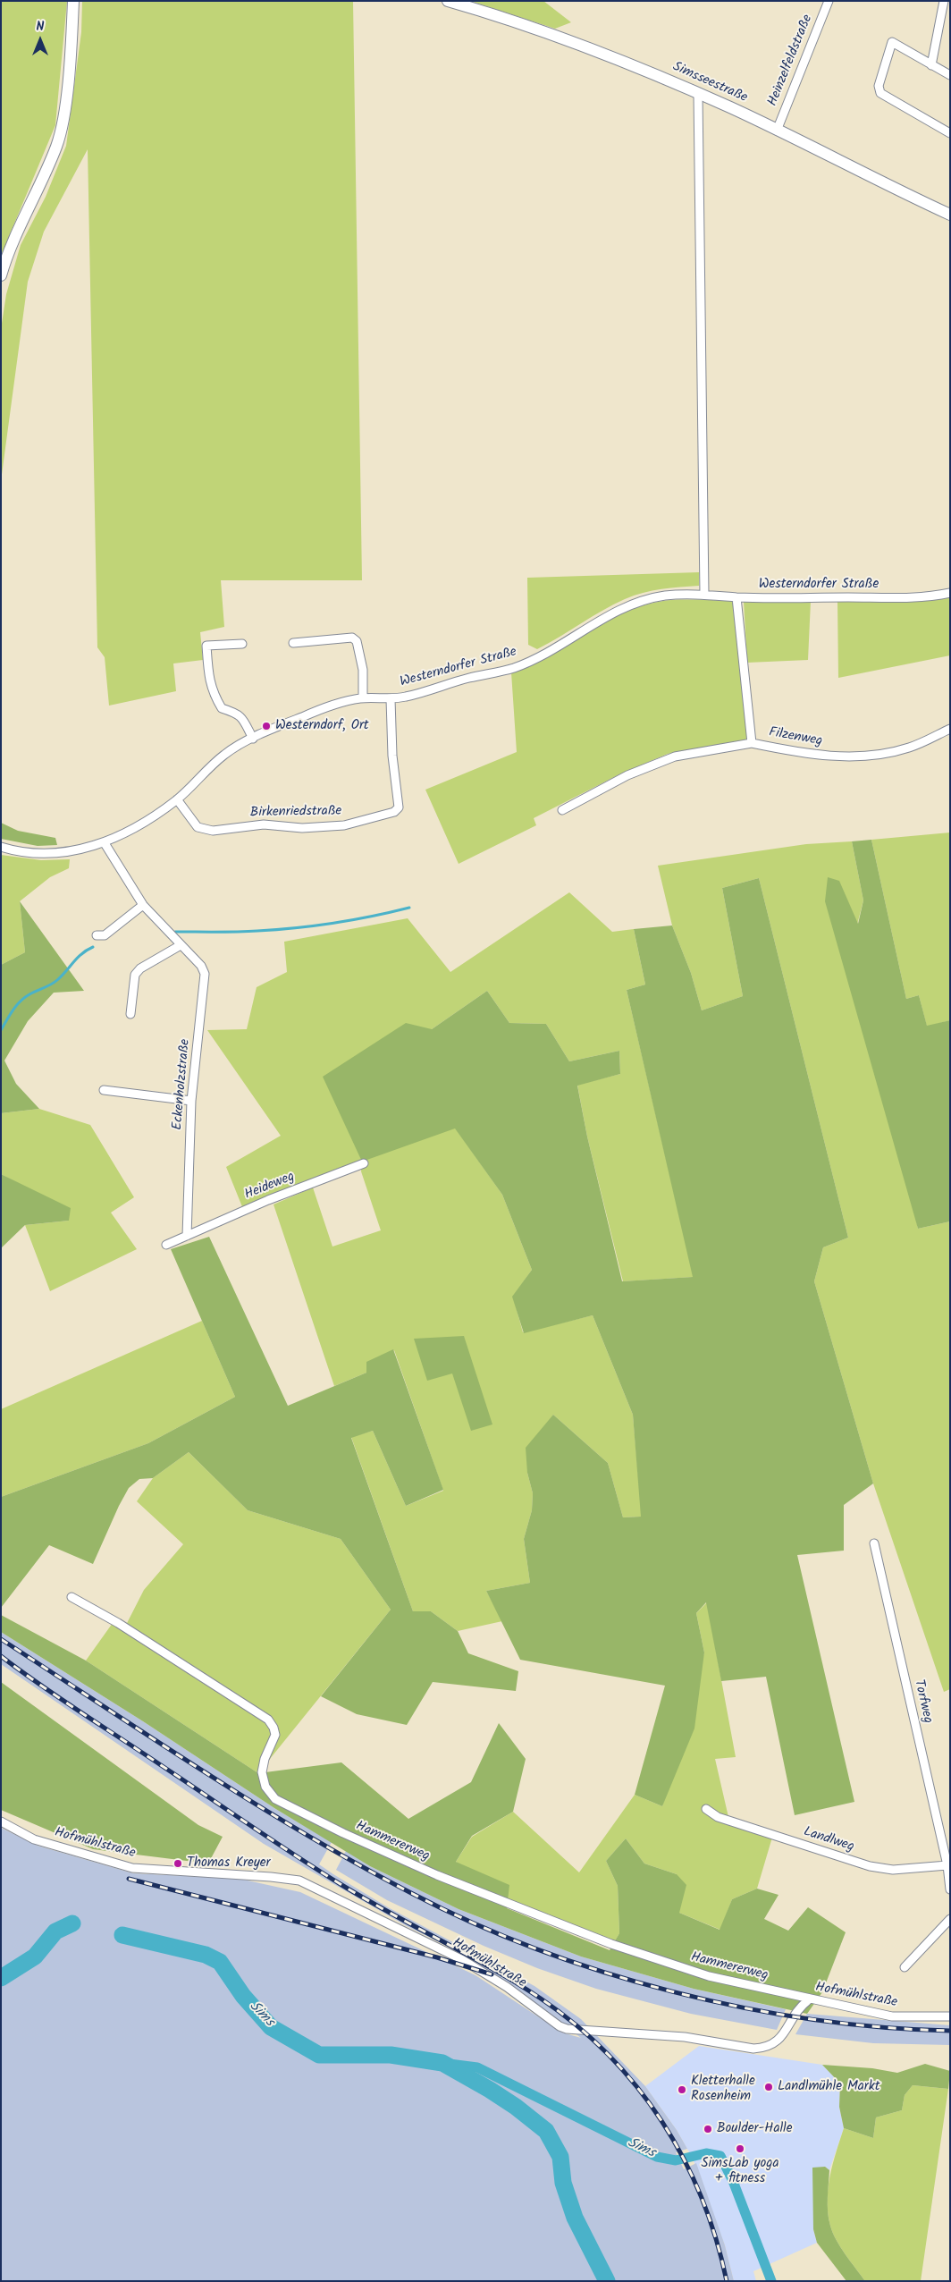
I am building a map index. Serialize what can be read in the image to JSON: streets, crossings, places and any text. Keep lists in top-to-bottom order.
{
  "streets": {
    "main road": ["Simsseestraße"],
    "street": [
      "Heinzelfeldstraße",
      "Westerndorfer Straße",
      "Filzenweg",
      "Birkenriedstraße",
      "Eckenholzstraße",
      "Heideweg",
      "Torfweg",
      "Landlweg",
      "Hammererweg",
      "Hofmühlstraße"
    ]
  },
  "crossings": [
    ["Heinzelfeldstraße", "Simsseestraße"],
    ["Westerndorfer Straße", "Filzenweg"],
    ["Westerndorfer Straße", "Birkenriedstraße"],
    ["Westerndorfer Straße", "Eckenholzstraße"],
    ["Eckenholzstraße", "Heideweg"],
    ["Torfweg", "Landlweg"],
    ["Hammererweg", "Hofmühlstraße"]
  ],
  "water": ["Sims"],
  "places": [
    "Westerndorf, Ort",
    "Thomas Kreyer",
    "Landlmühle Markt",
    "Kletterhalle Rosenheim",
    "Boulder-Halle",
    "SimsLab yoga + fitness"
  ],
  "north": "top"
}
